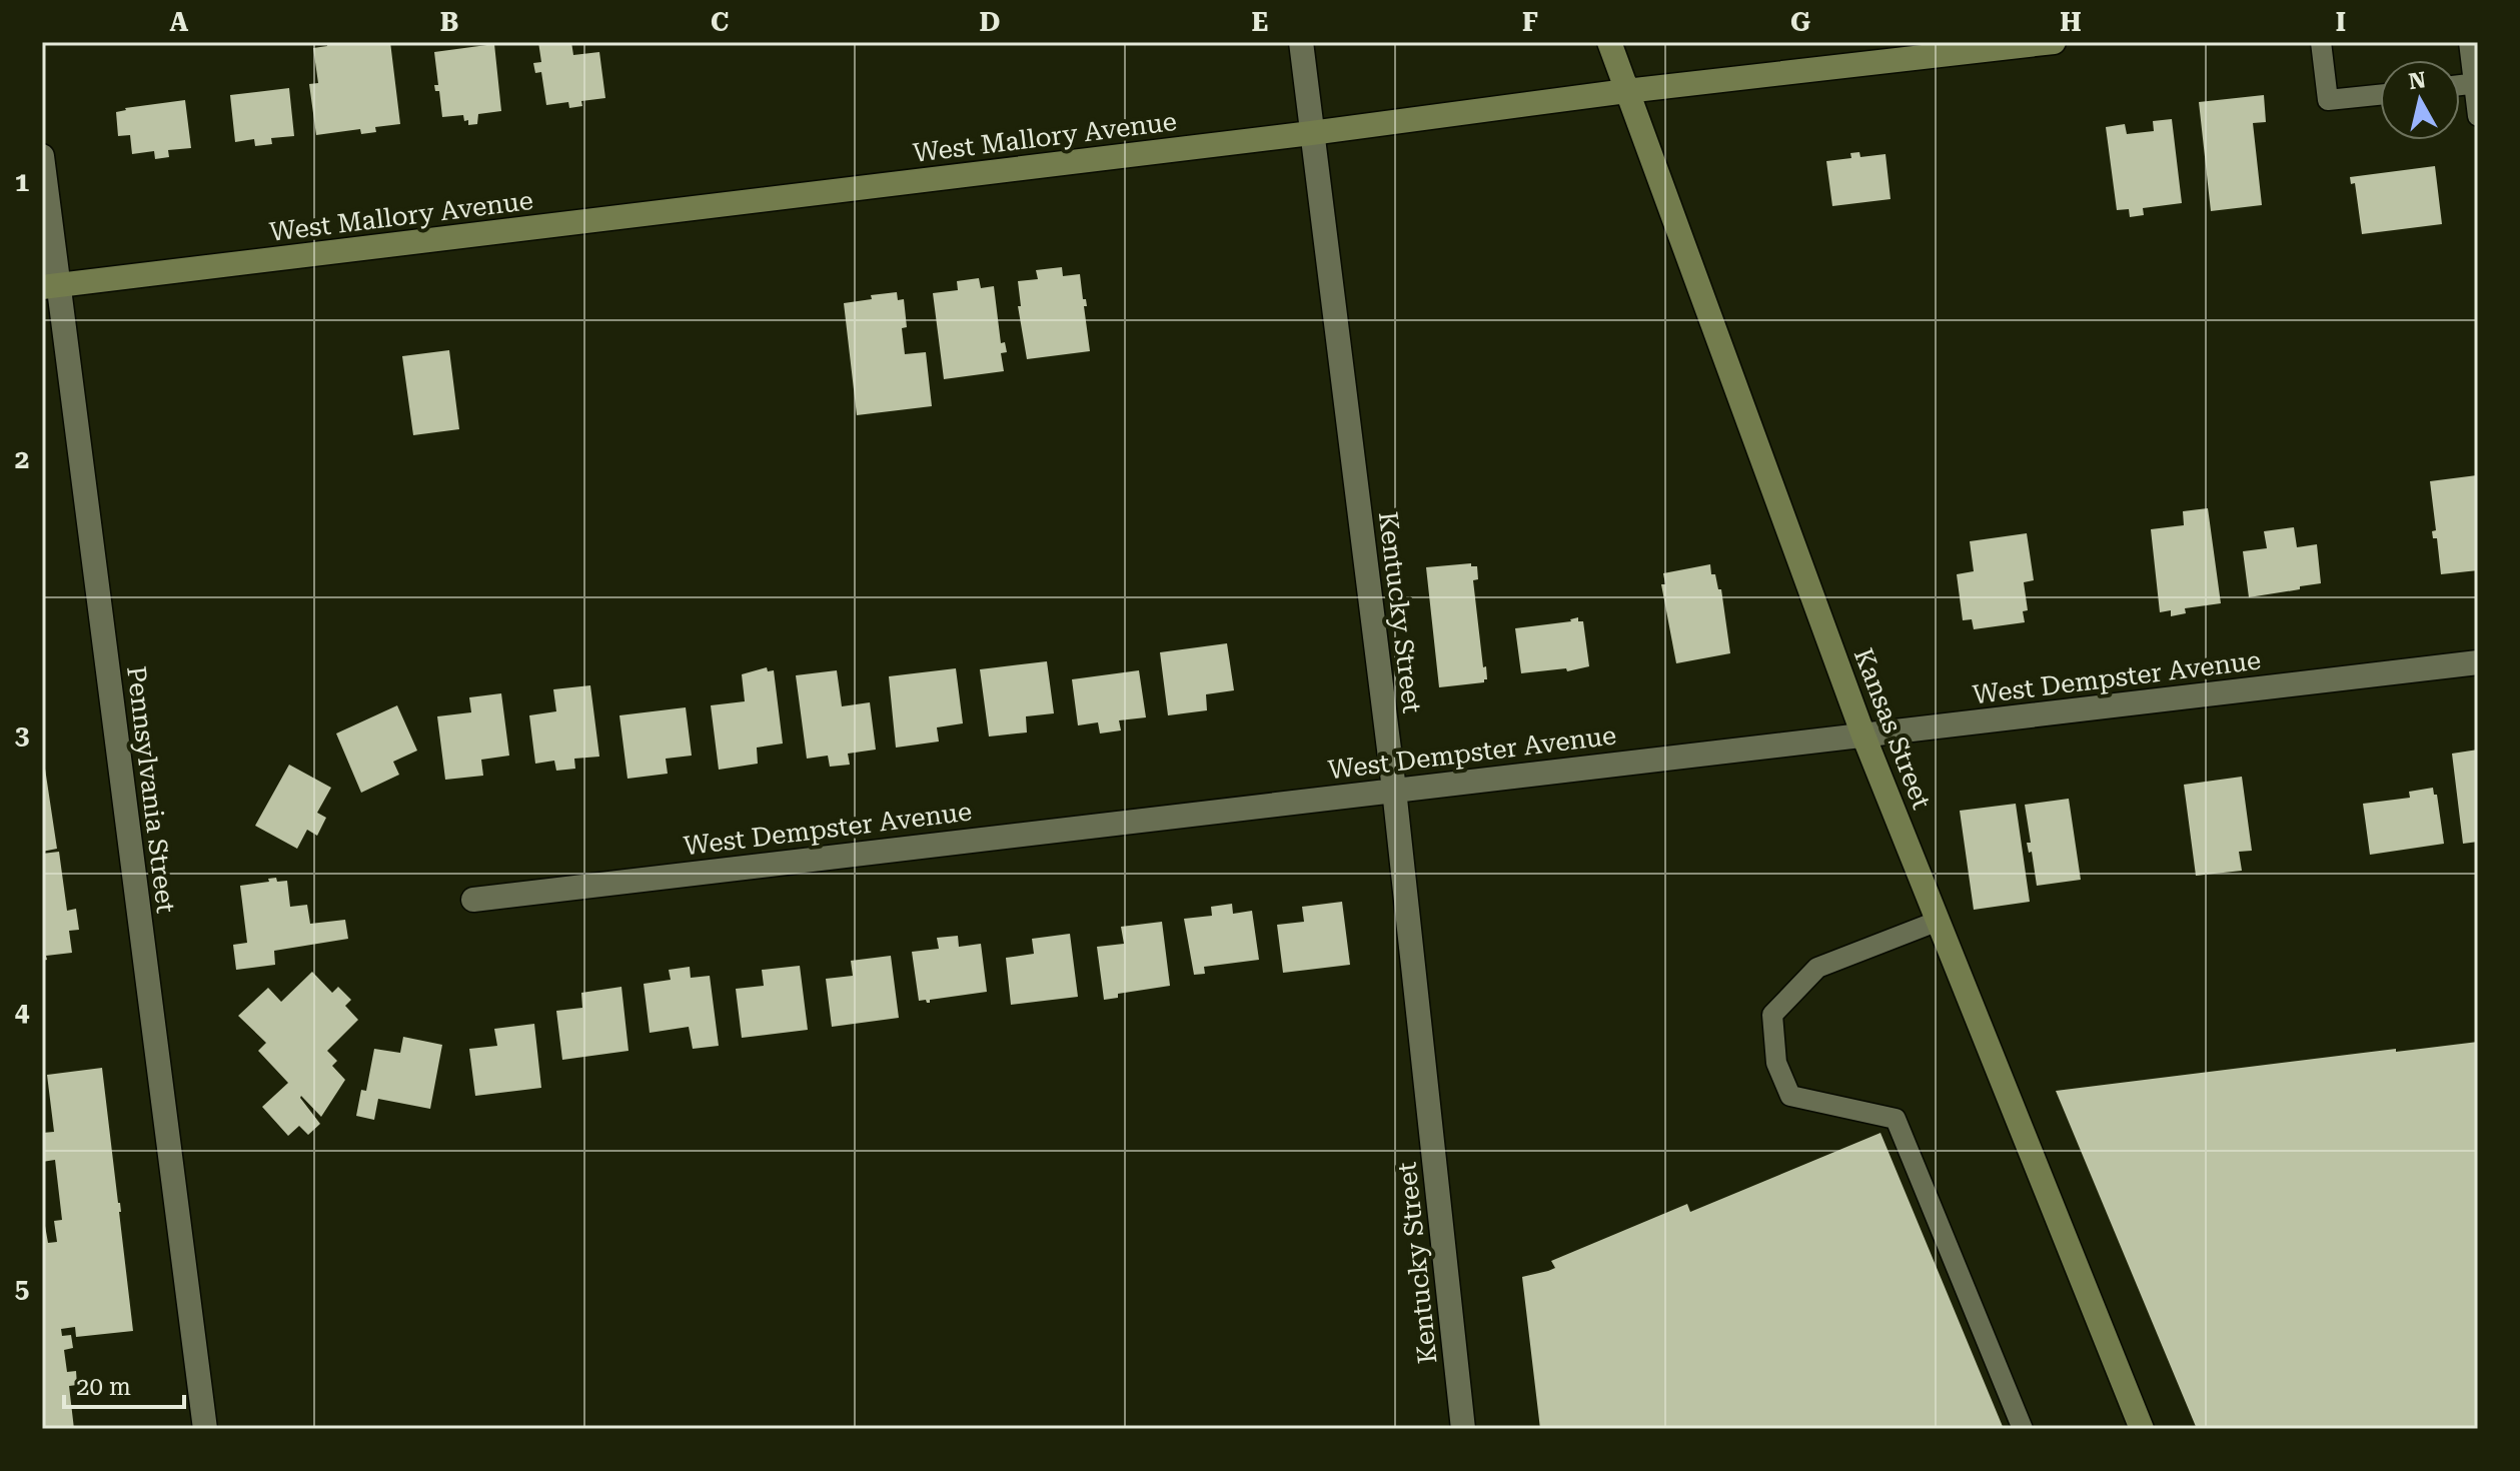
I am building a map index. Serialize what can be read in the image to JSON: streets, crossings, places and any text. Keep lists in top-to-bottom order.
{
  "streets": {
    "main road": ["West Mallory Avenue", "Kansas Street"],
    "street": ["Kentucky Street", "West Dempster Avenue", "Pennsylvania Street"]
  },
  "crossings": [
    ["West Mallory Avenue", "Kentucky Street"],
    ["West Mallory Avenue", "Kansas Street"],
    ["West Mallory Avenue", "Pennsylvania Street"],
    ["Kentucky Street", "West Dempster Avenue"],
    ["West Dempster Avenue", "Kansas Street"]
  ],
  "scale_bar": "20 m",
  "north": "top",
  "grid": {
    "columns": [
      "A",
      "B",
      "C",
      "D",
      "E",
      "F",
      "G",
      "H",
      "I"
    ],
    "rows": [
      "1",
      "2",
      "3",
      "4",
      "5"
    ]
  }
}
